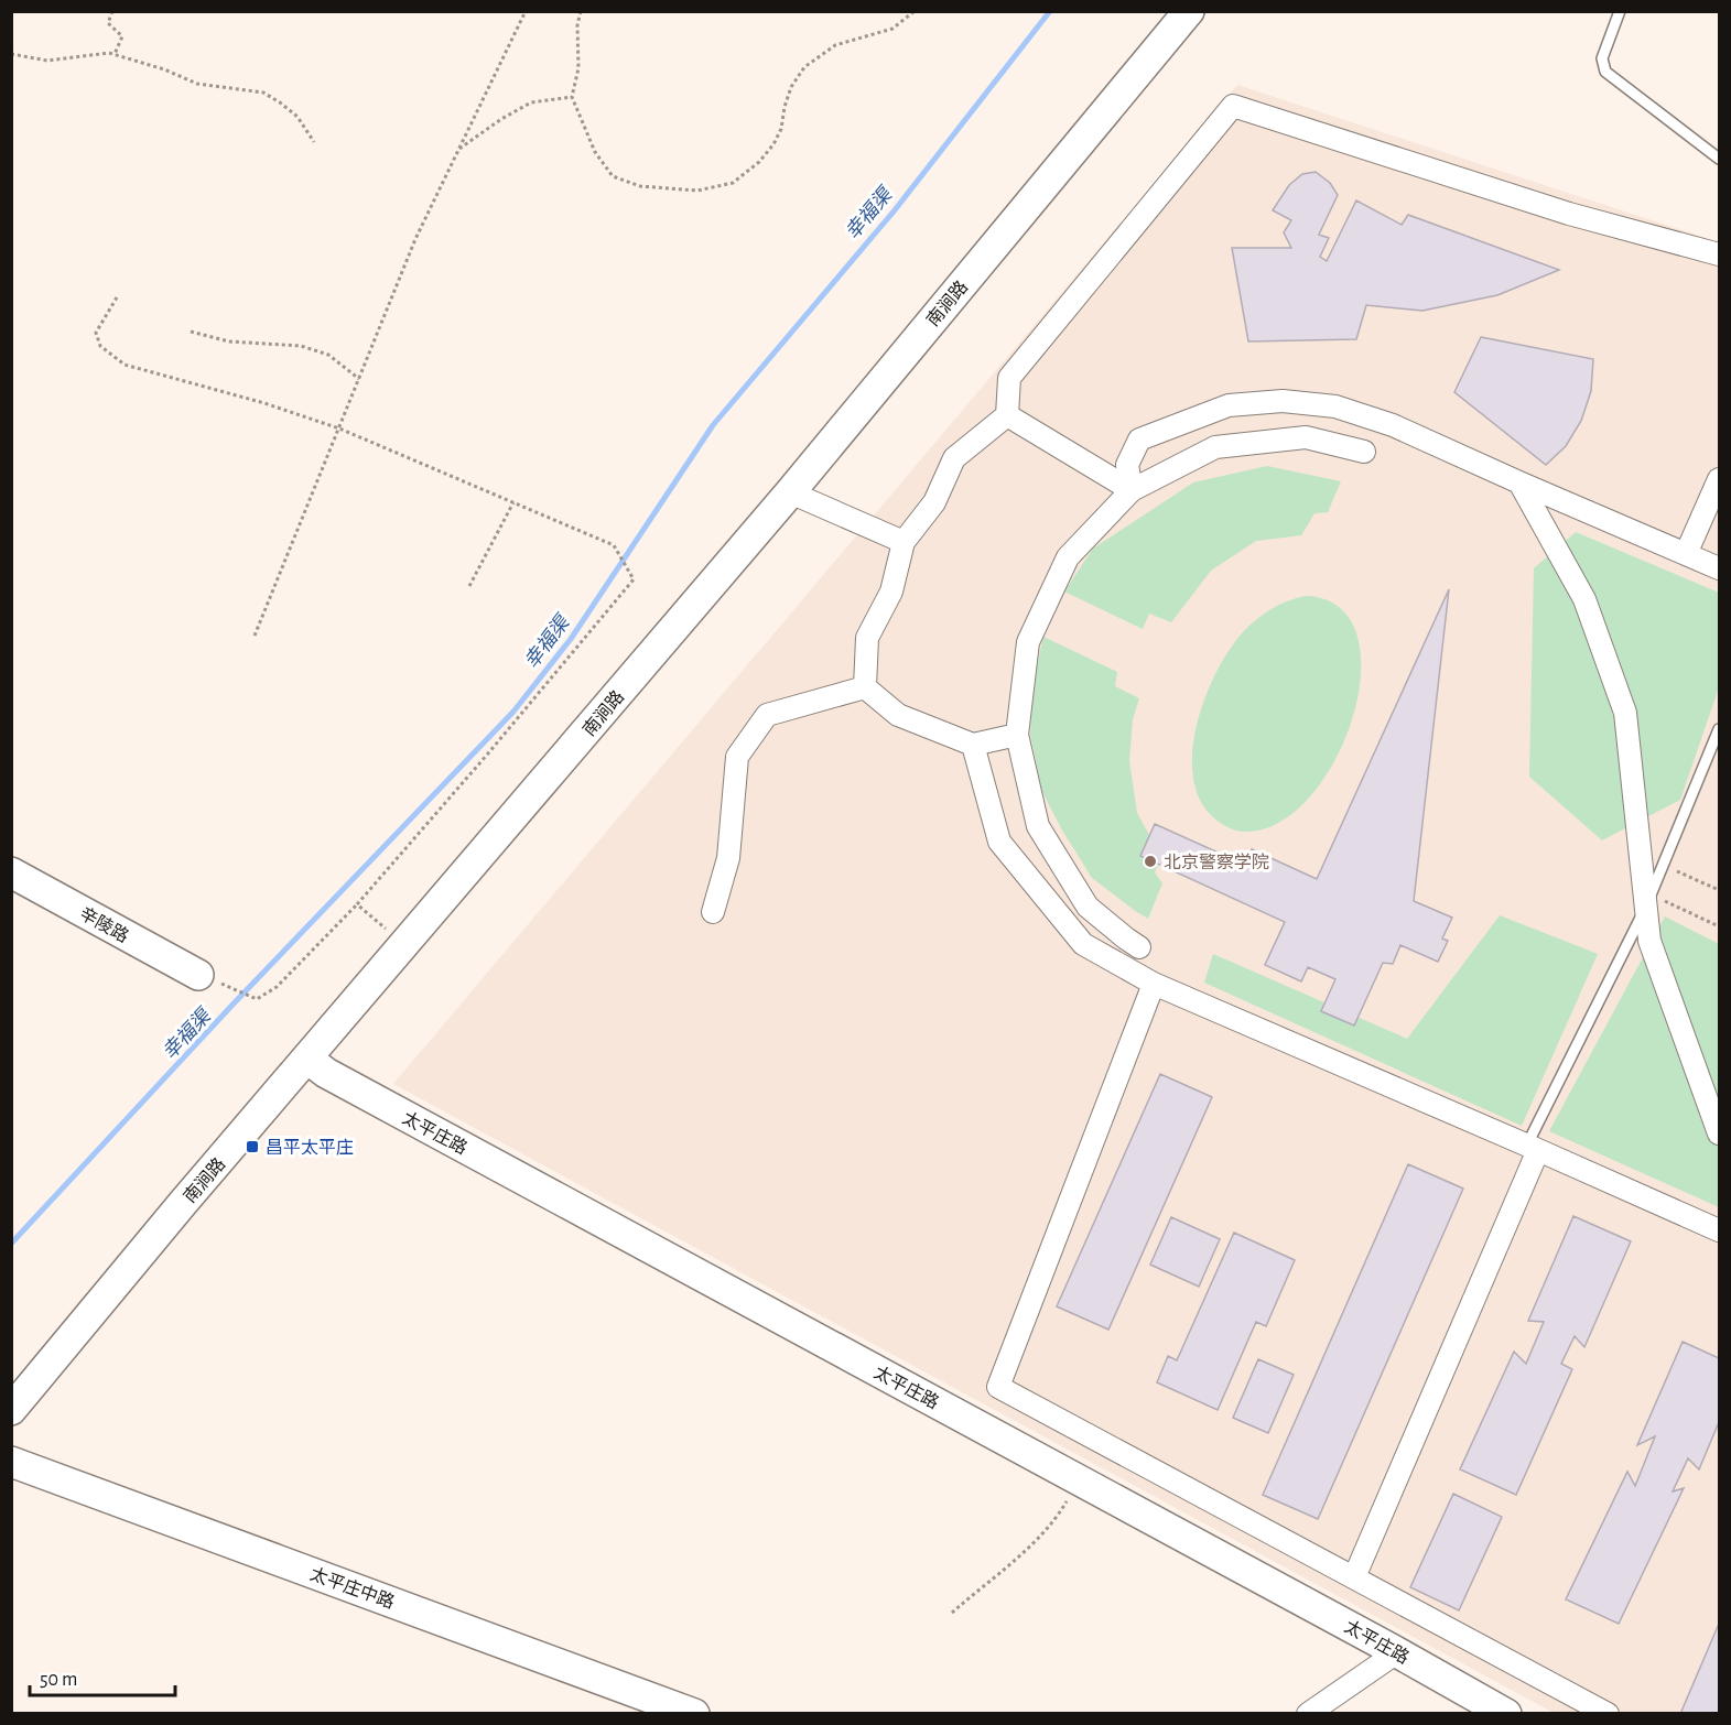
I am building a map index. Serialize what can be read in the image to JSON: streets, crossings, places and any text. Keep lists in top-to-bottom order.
{
  "streets": {
    "street": [
      "南涧路",
      "辛陵路",
      "太平庄路",
      "太平庄中路"
    ]
  },
  "crossings": [
    ["南涧路", "太平庄路"]
  ],
  "water": ["幸福渠"],
  "places": {
    "other": ["北京警察学院"],
    "transit": ["昌平太平庄"]
  },
  "scale_bar": "50 m"
}
